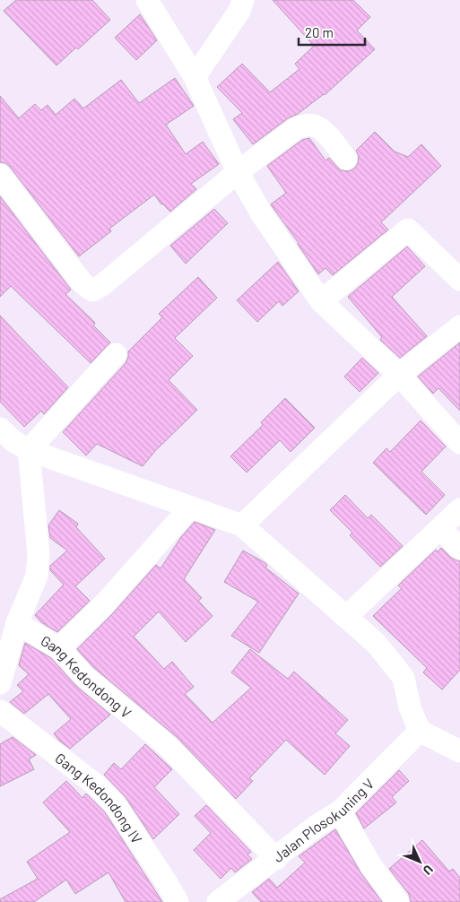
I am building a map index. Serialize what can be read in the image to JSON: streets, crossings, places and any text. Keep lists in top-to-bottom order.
{
  "streets": {
    "street": ["Gang Kedondong V", "Gang Kedondong IV", "Jalan Plosokuning V"]
  },
  "crossings": [
    ["Gang Kedondong V", "Jalan Plosokuning V"]
  ],
  "scale_bar": "20 m",
  "north": "bottom right"
}
